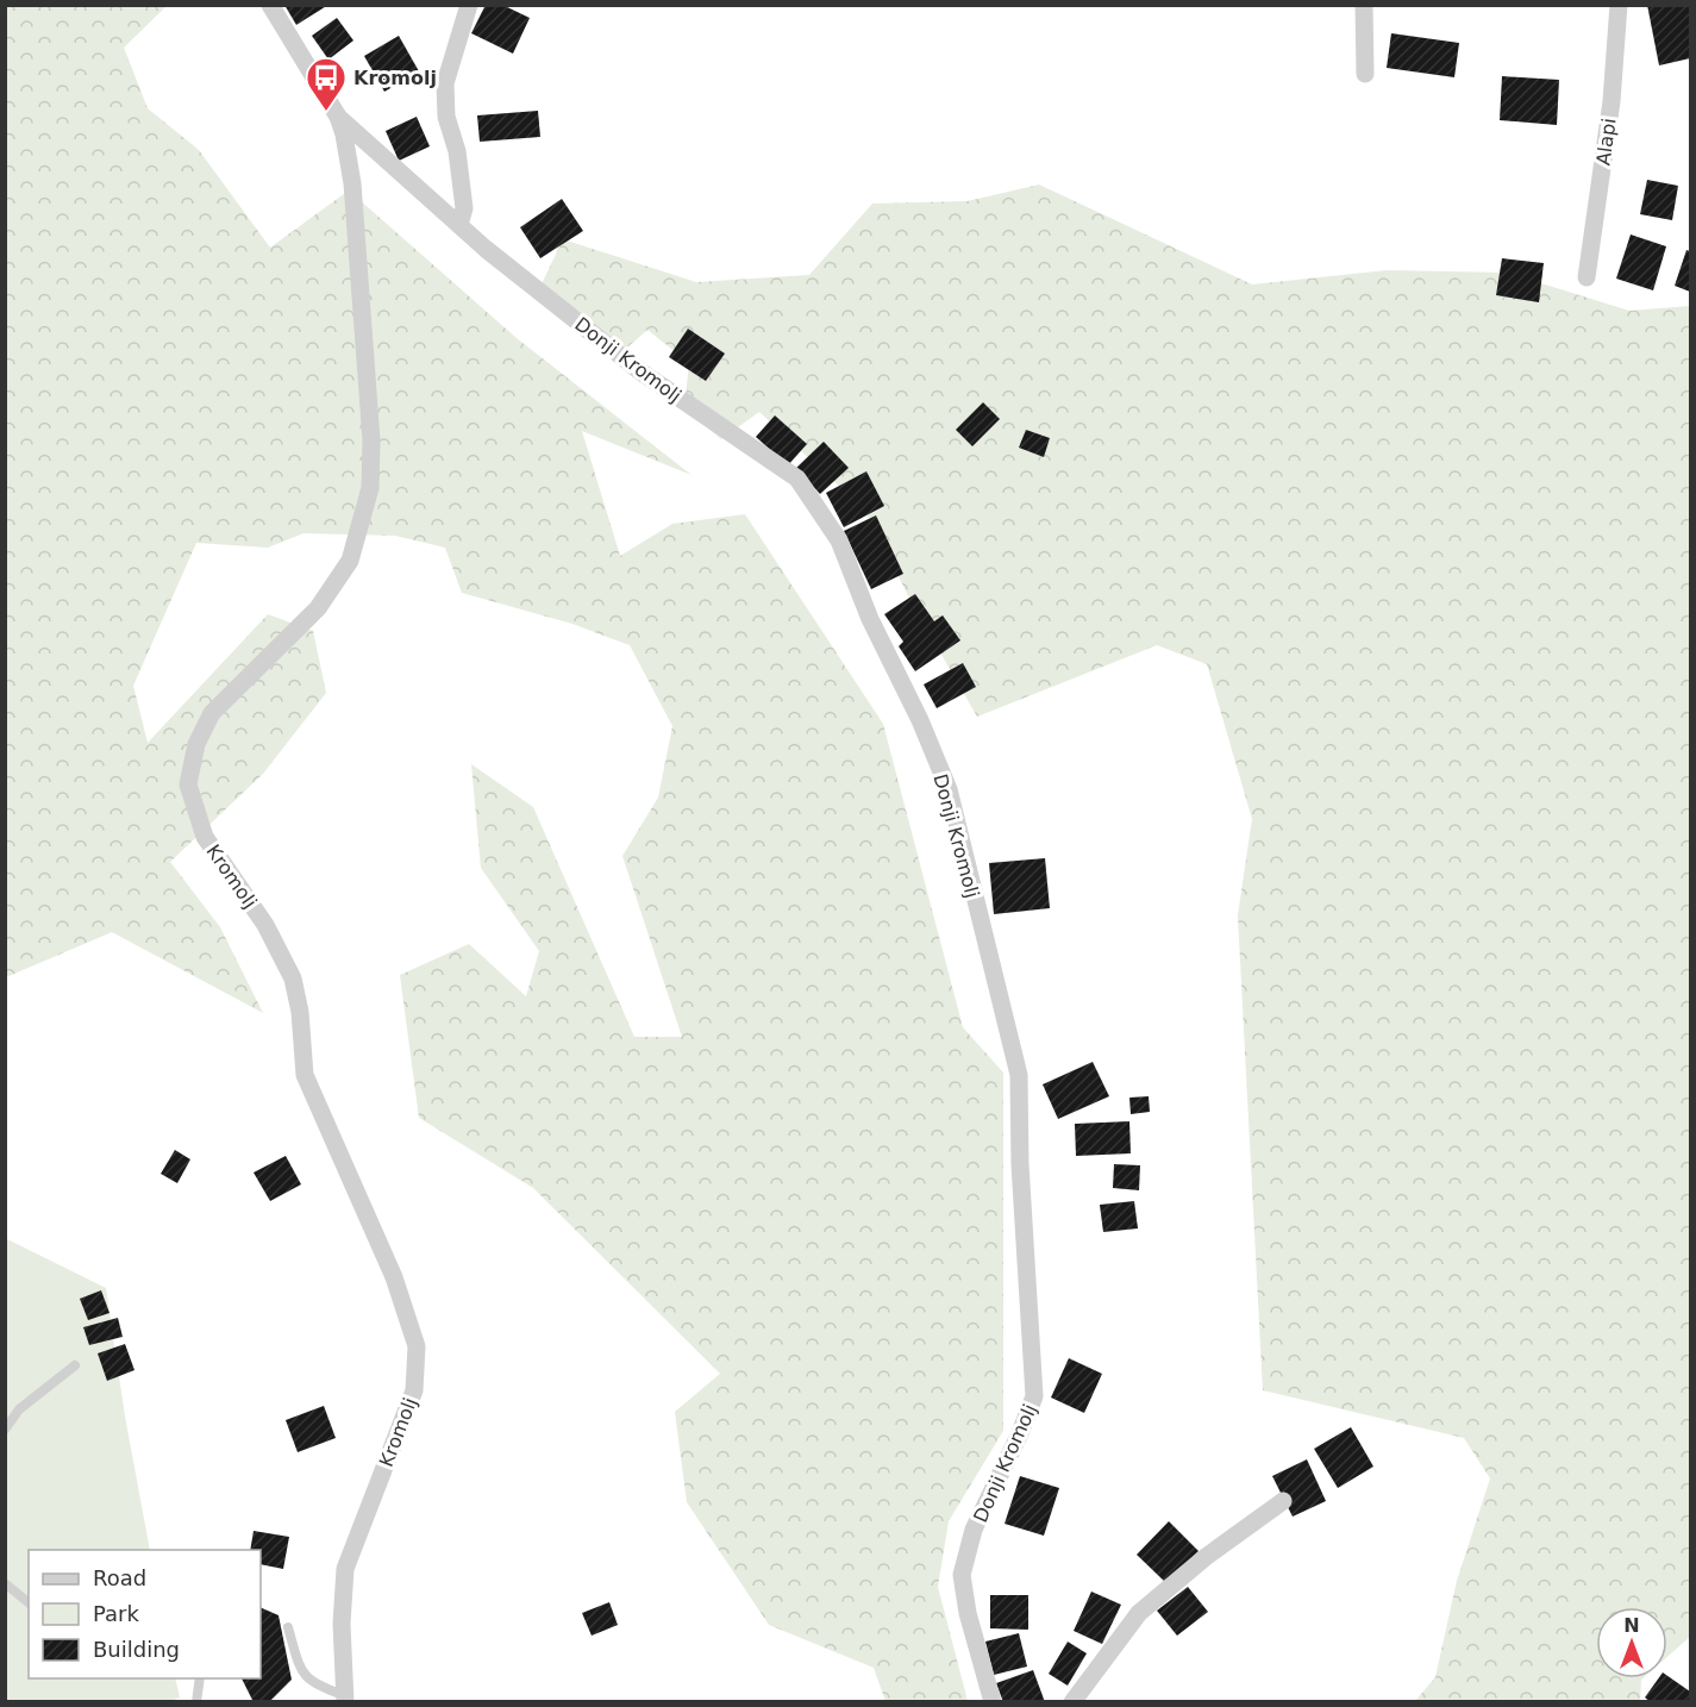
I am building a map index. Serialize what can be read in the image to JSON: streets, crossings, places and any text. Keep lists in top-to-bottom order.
{
  "streets": {
    "street": ["Alapi", "Donji Kromolj", "Kromolj"]
  },
  "crossings": [
    ["Donji Kromolj", "Kromolj"]
  ],
  "places": {
    "bus stop": ["Kromolj"]
  },
  "legend": ["Road", "Park", "Building"],
  "north": "top"
}
